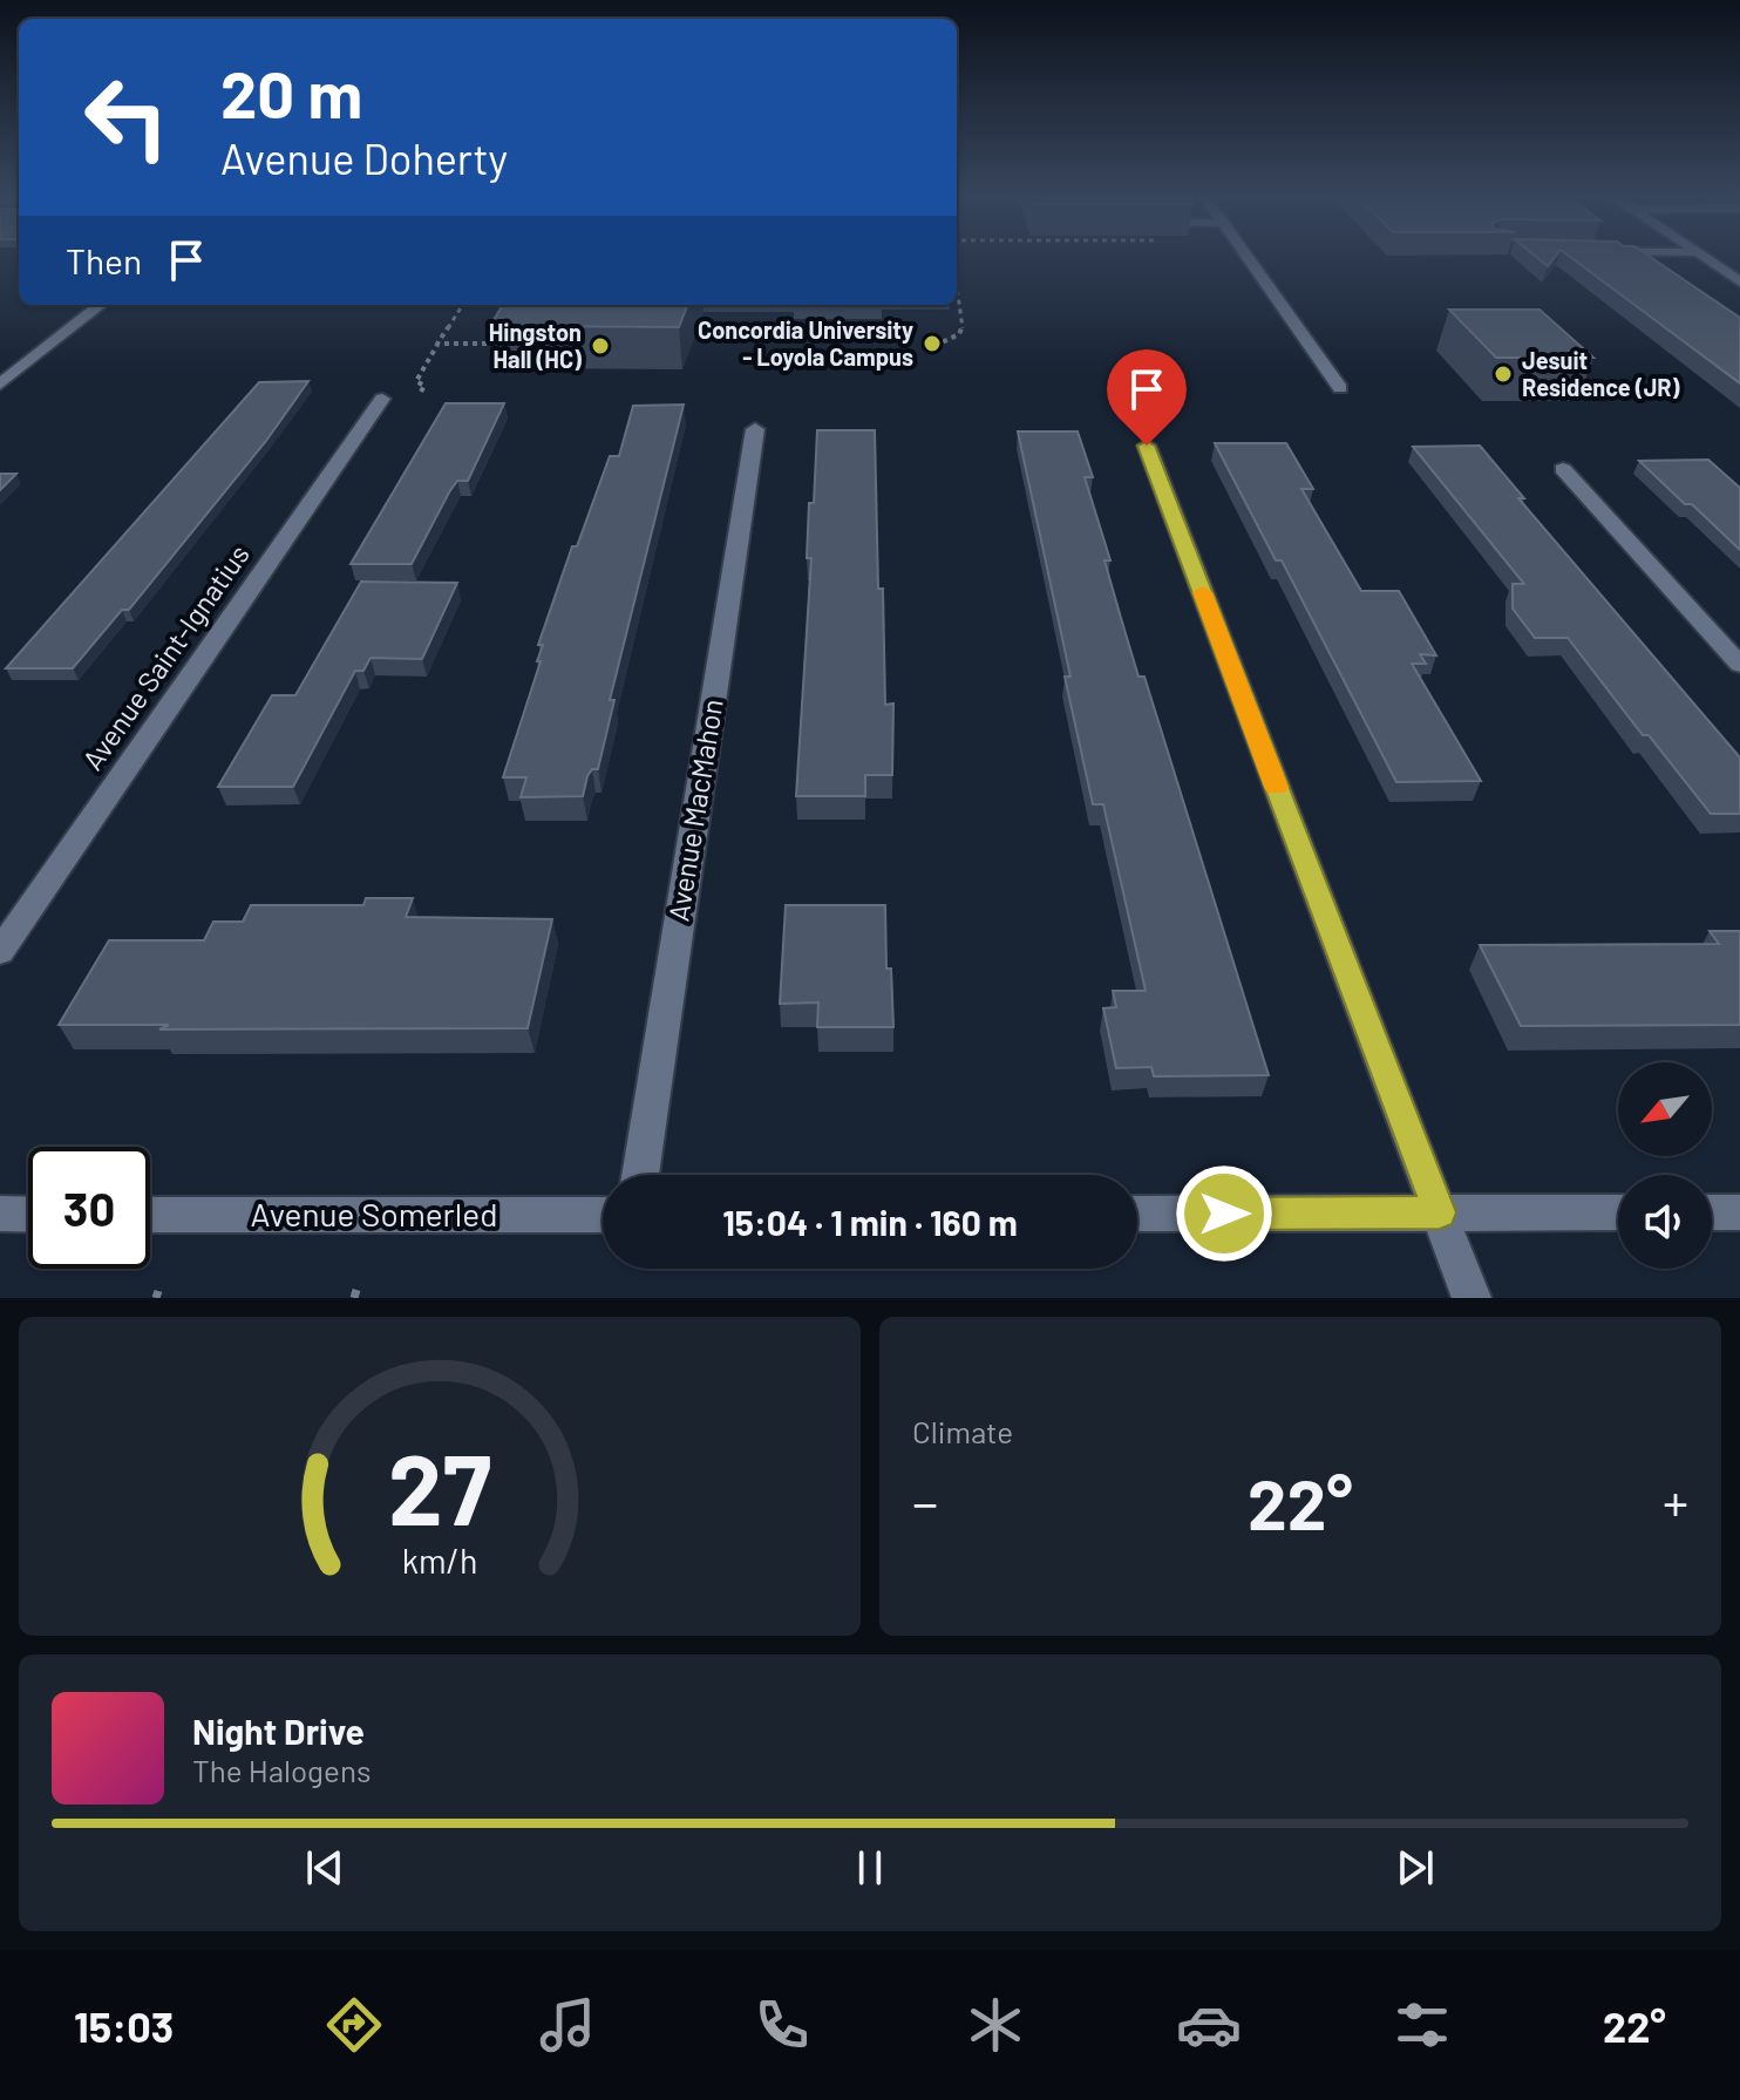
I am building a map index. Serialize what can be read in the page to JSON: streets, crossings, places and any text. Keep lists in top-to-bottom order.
{
  "streets": {
    "street": ["Avenue Saint-Ignatius", "Avenue MacMahon", "Avenue Somerled"]
  },
  "places": ["Concordia University - Loyola Campus", "Hingston Hall (HC)", "Jesuit Residence (JR)"],
  "north": "bottom left",
  "page": {
    "turn": ["20 m", "Avenue Doherty"],
    "then": "Then",
    "limit": "30",
    "trip": "15:04 · 1 min · 160 m",
    "tile": "Climate",
    "heat": ["−", "22°", "+"],
    "song": ["Night Drive", "The Halogens"],
    "tabs": ["15:03", "22°"],
    "gauge": ["27", "km/h"]
  }
}
